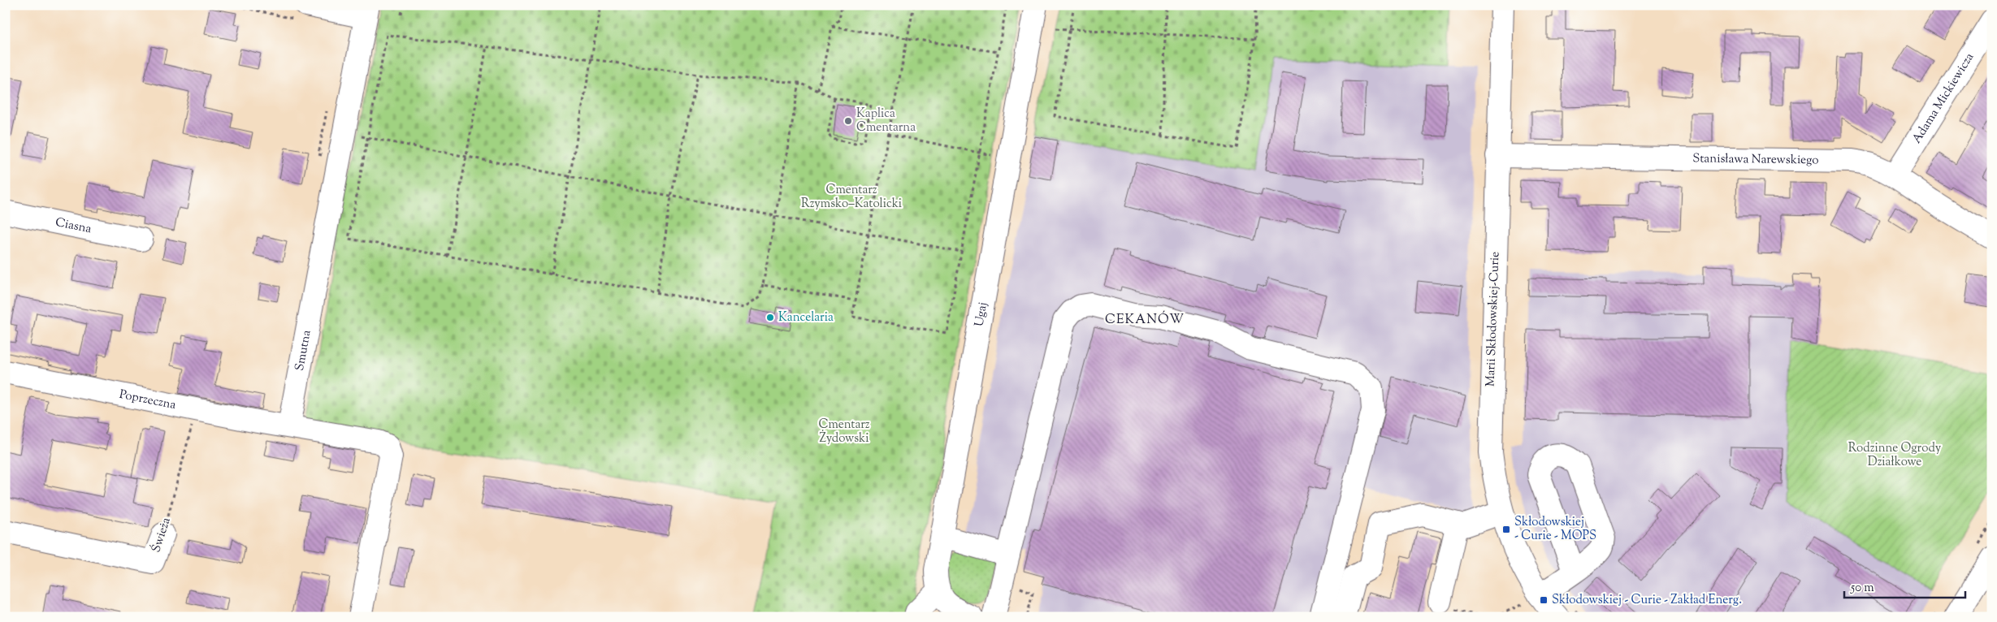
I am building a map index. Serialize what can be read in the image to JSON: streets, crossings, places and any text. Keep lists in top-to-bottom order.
{
  "streets": {
    "street": [
      "Adama Mickiewicza",
      "Stanisława Narewskiego",
      "Ciasna",
      "Ugaj",
      "Marii Skłodowskiej-Curie",
      "Smutna",
      "Poprzeczna",
      "Świeża"
    ]
  },
  "crossings": [
    ["Adama Mickiewicza", "Stanisława Narewskiego"],
    ["Stanisława Narewskiego", "Marii Skłodowskiej-Curie"],
    ["Smutna", "Poprzeczna"],
    ["Poprzeczna", "Świeża"]
  ],
  "districts": ["CEKANÓW"],
  "parks": ["Cmentarz Rzymsko–Katolicki", "Cmentarz Żydowski", "Rodzinne Ogrody Działkowe"],
  "places": {
    "other": ["Kaplica Cmentarna", "Kancelaria"],
    "transit": ["Skłodowskiej - Curie - MOPS", "Skłodowskiej - Curie - Zakład Energ."]
  },
  "scale_bar": "50 m"
}
